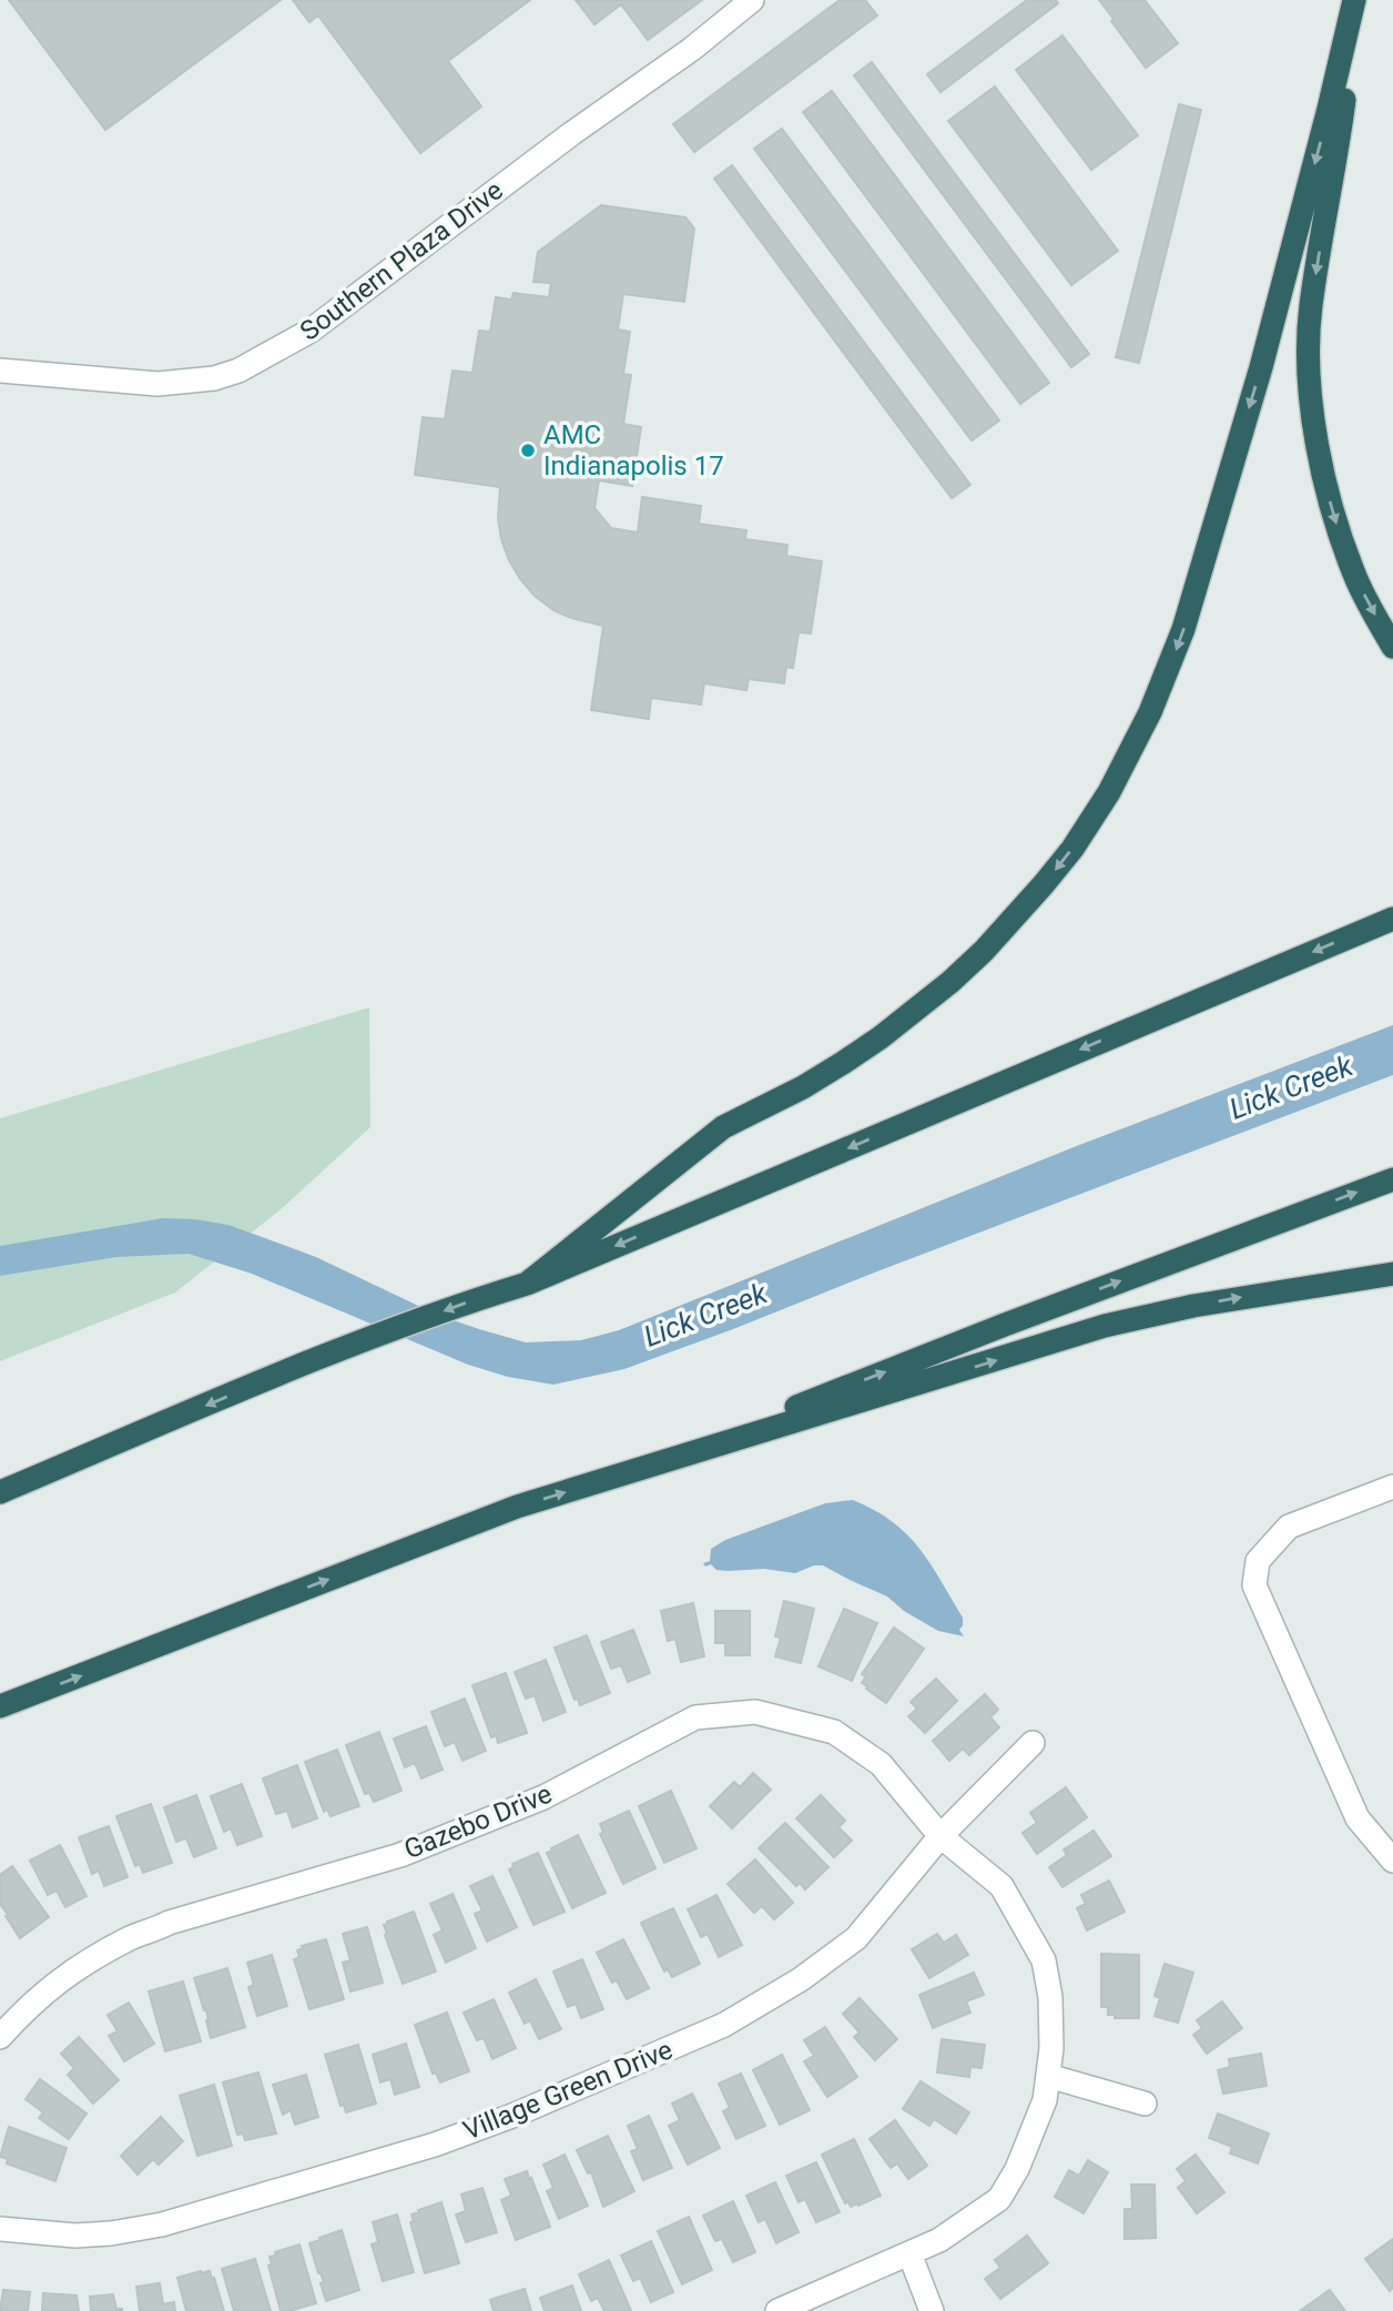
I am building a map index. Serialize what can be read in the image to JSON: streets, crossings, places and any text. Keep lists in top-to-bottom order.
{
  "streets": {
    "street": ["Southern Plaza Drive", "Gazebo Drive", "Village Green Drive"]
  },
  "crossings": [
    ["Gazebo Drive", "Village Green Drive"]
  ],
  "water": ["Lick Creek"],
  "places": ["AMC Indianapolis 17"]
}
